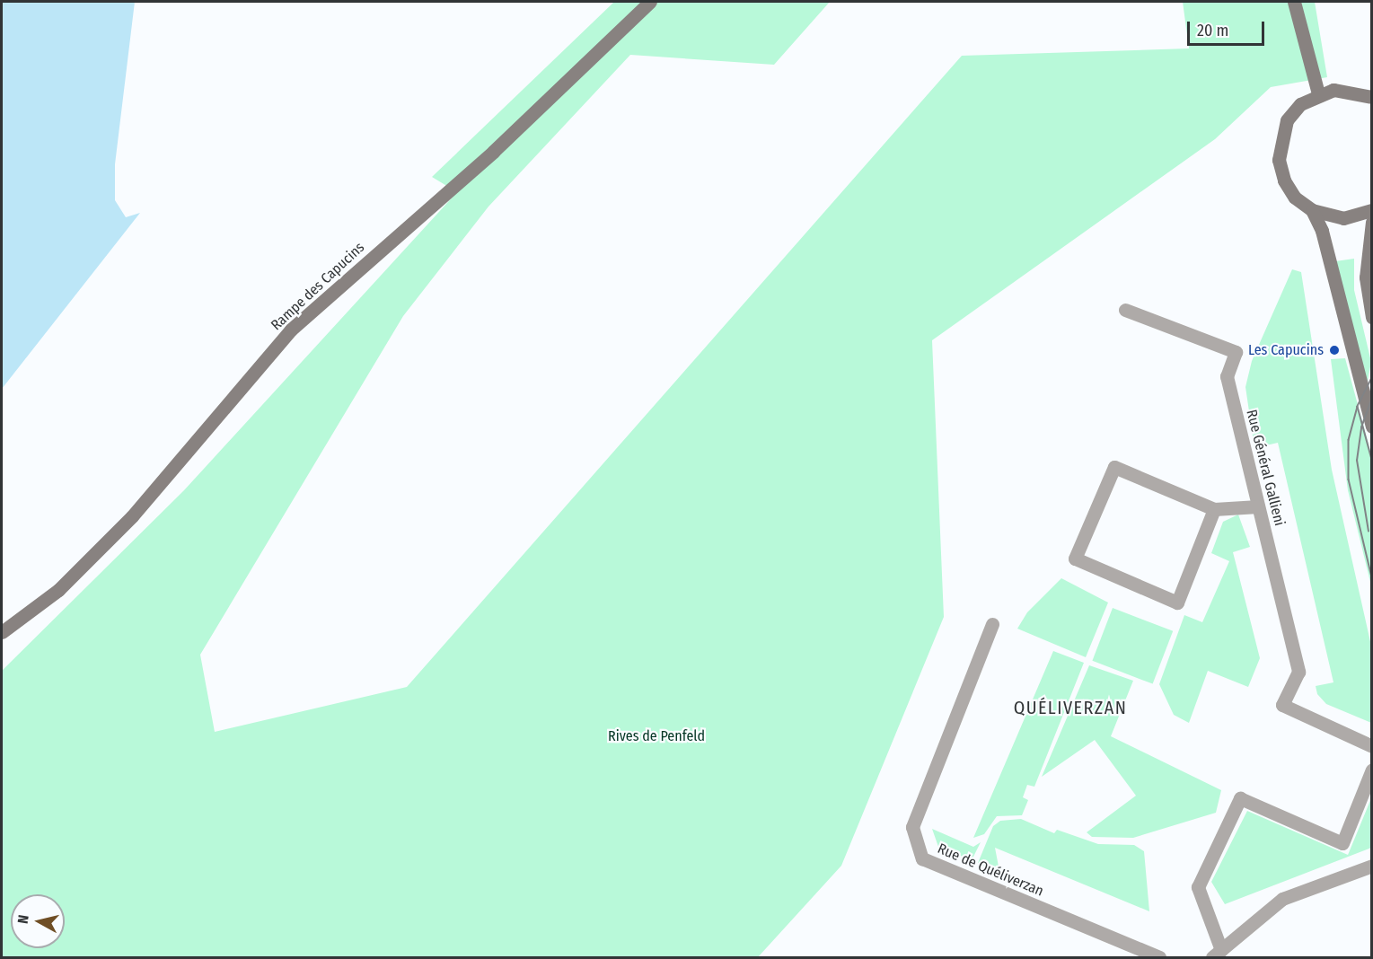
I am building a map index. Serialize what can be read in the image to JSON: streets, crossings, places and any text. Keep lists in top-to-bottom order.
{
  "streets": {
    "street": ["Rampe des Capucins", "Rue Général Gallieni", "Rue de Quéliverzan"]
  },
  "districts": ["QUÉLIVERZAN"],
  "parks": ["Rives de Penfeld"],
  "places": ["Les Capucins"],
  "scale_bar": "20 m",
  "north": "left"
}
